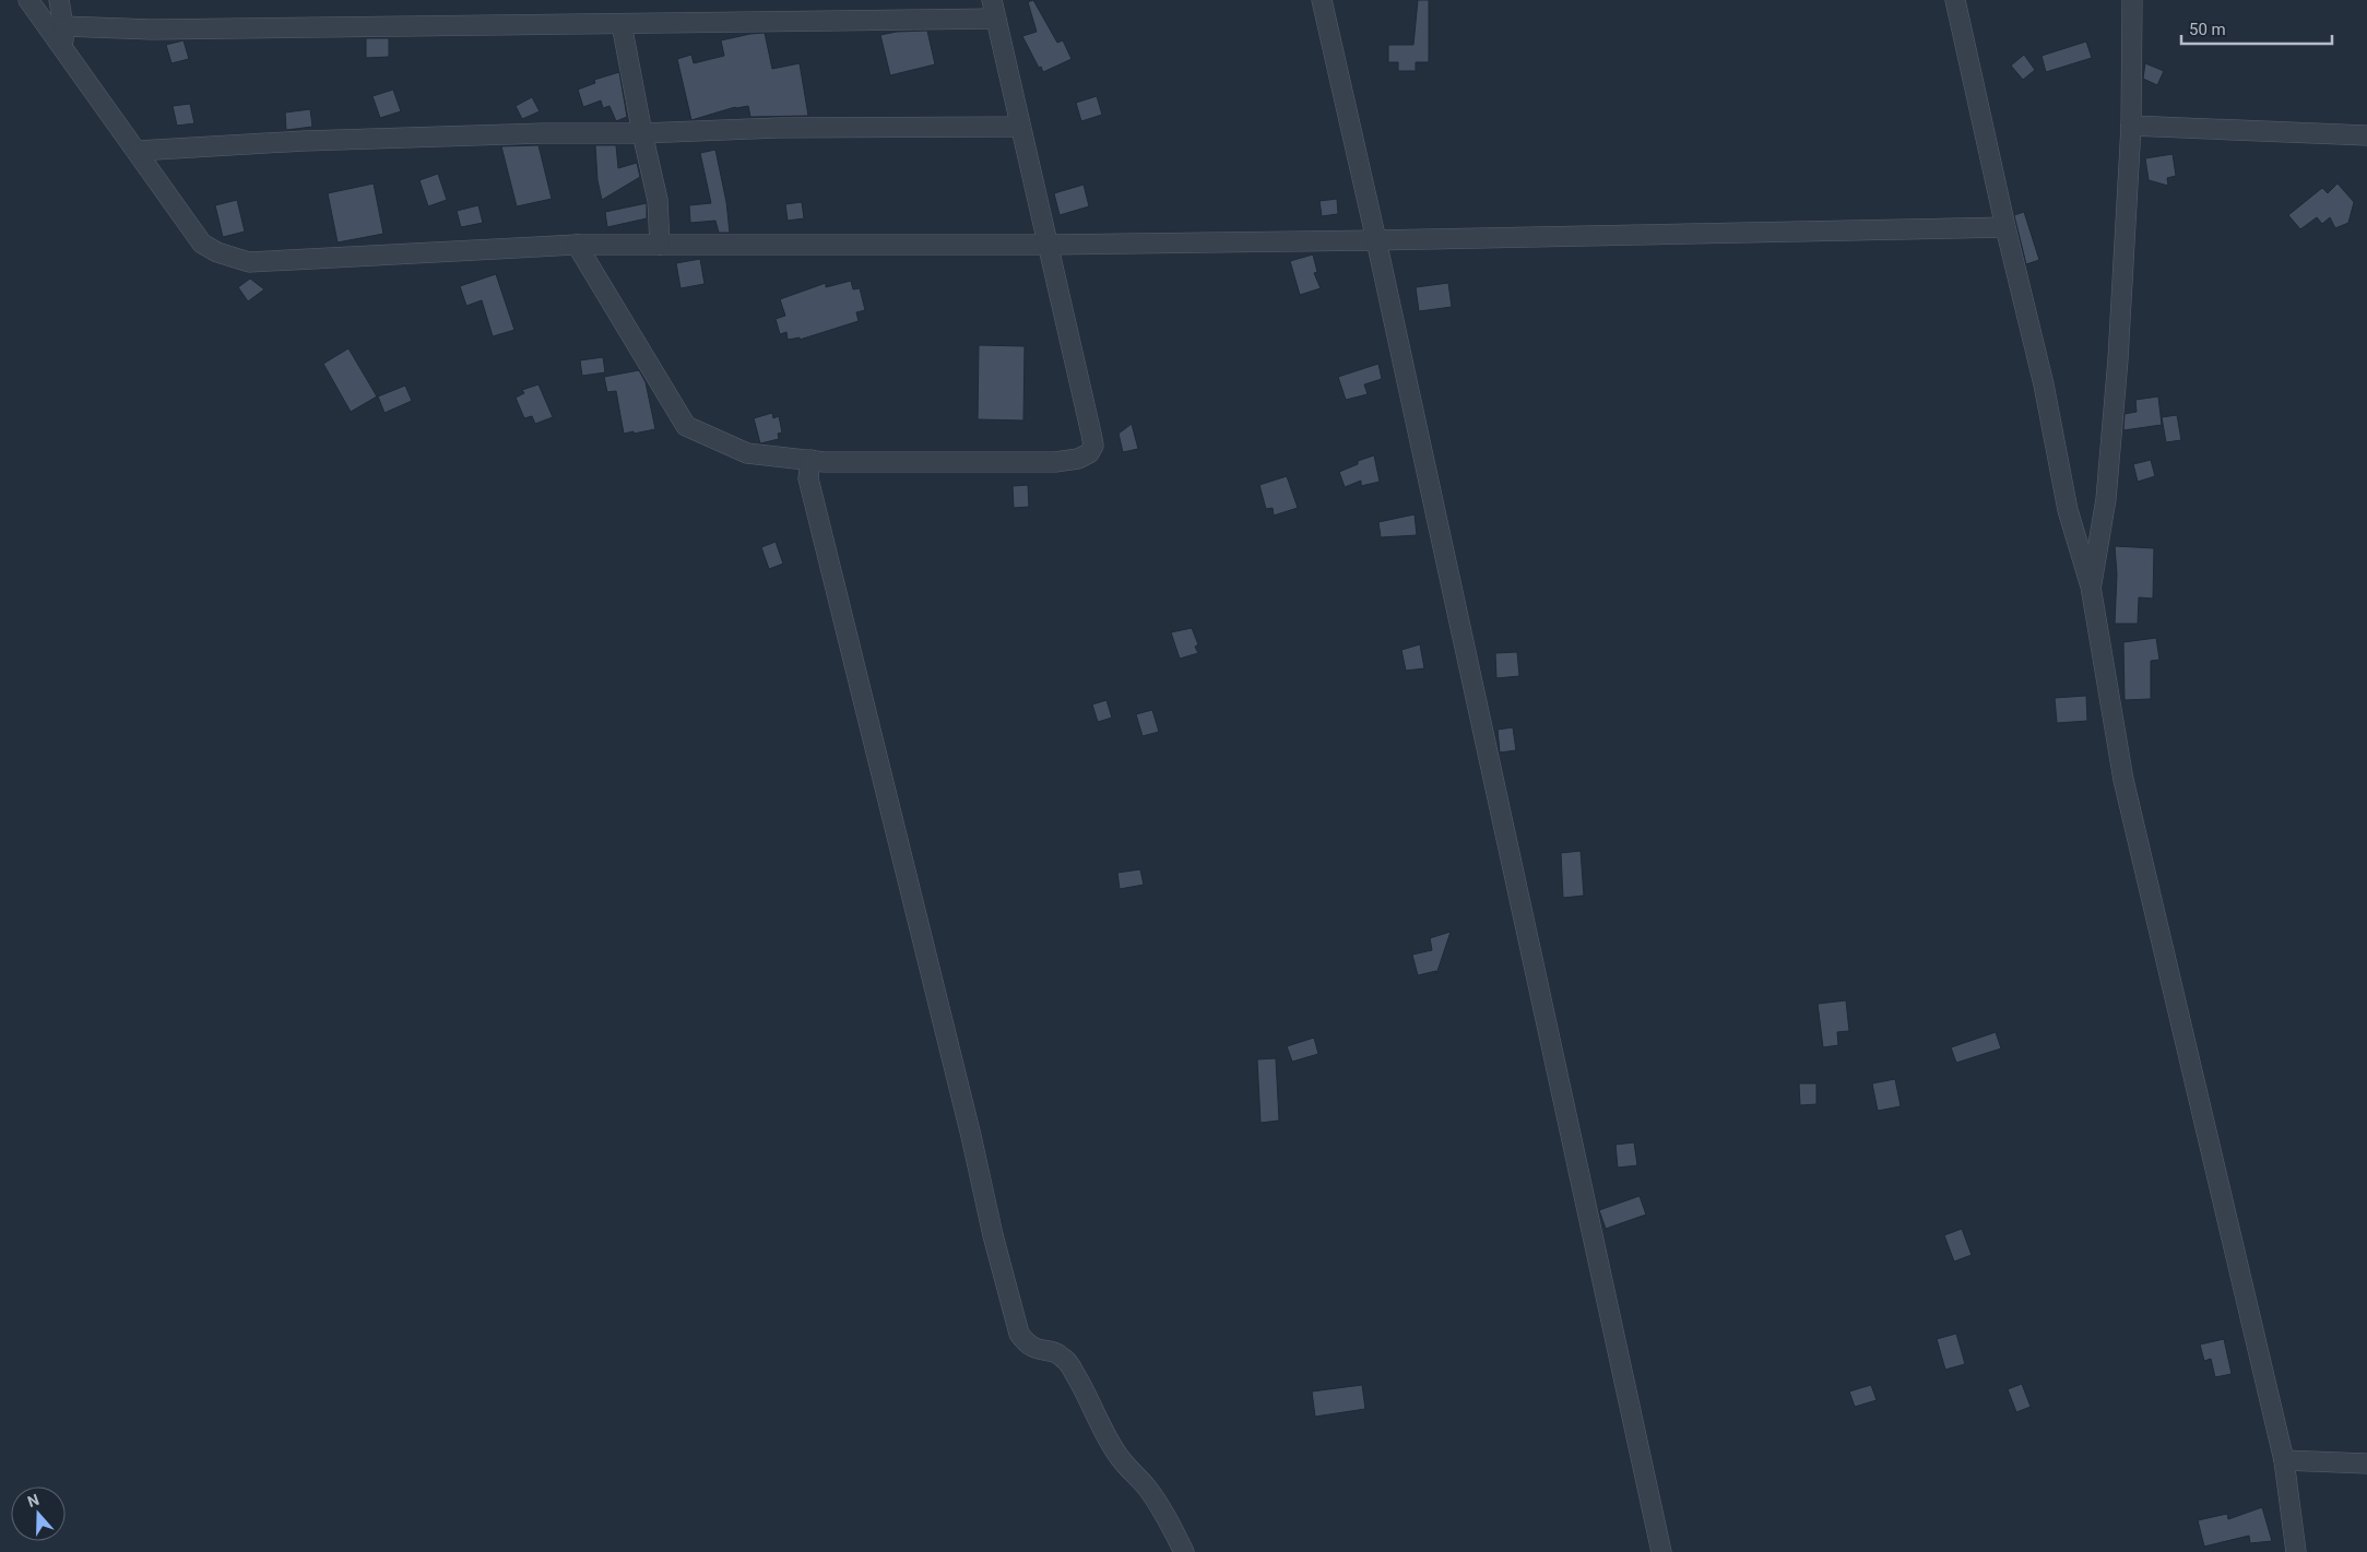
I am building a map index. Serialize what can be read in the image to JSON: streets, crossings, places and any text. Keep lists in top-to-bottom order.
{
  "scale_bar": "50 m",
  "north": "top"
}
